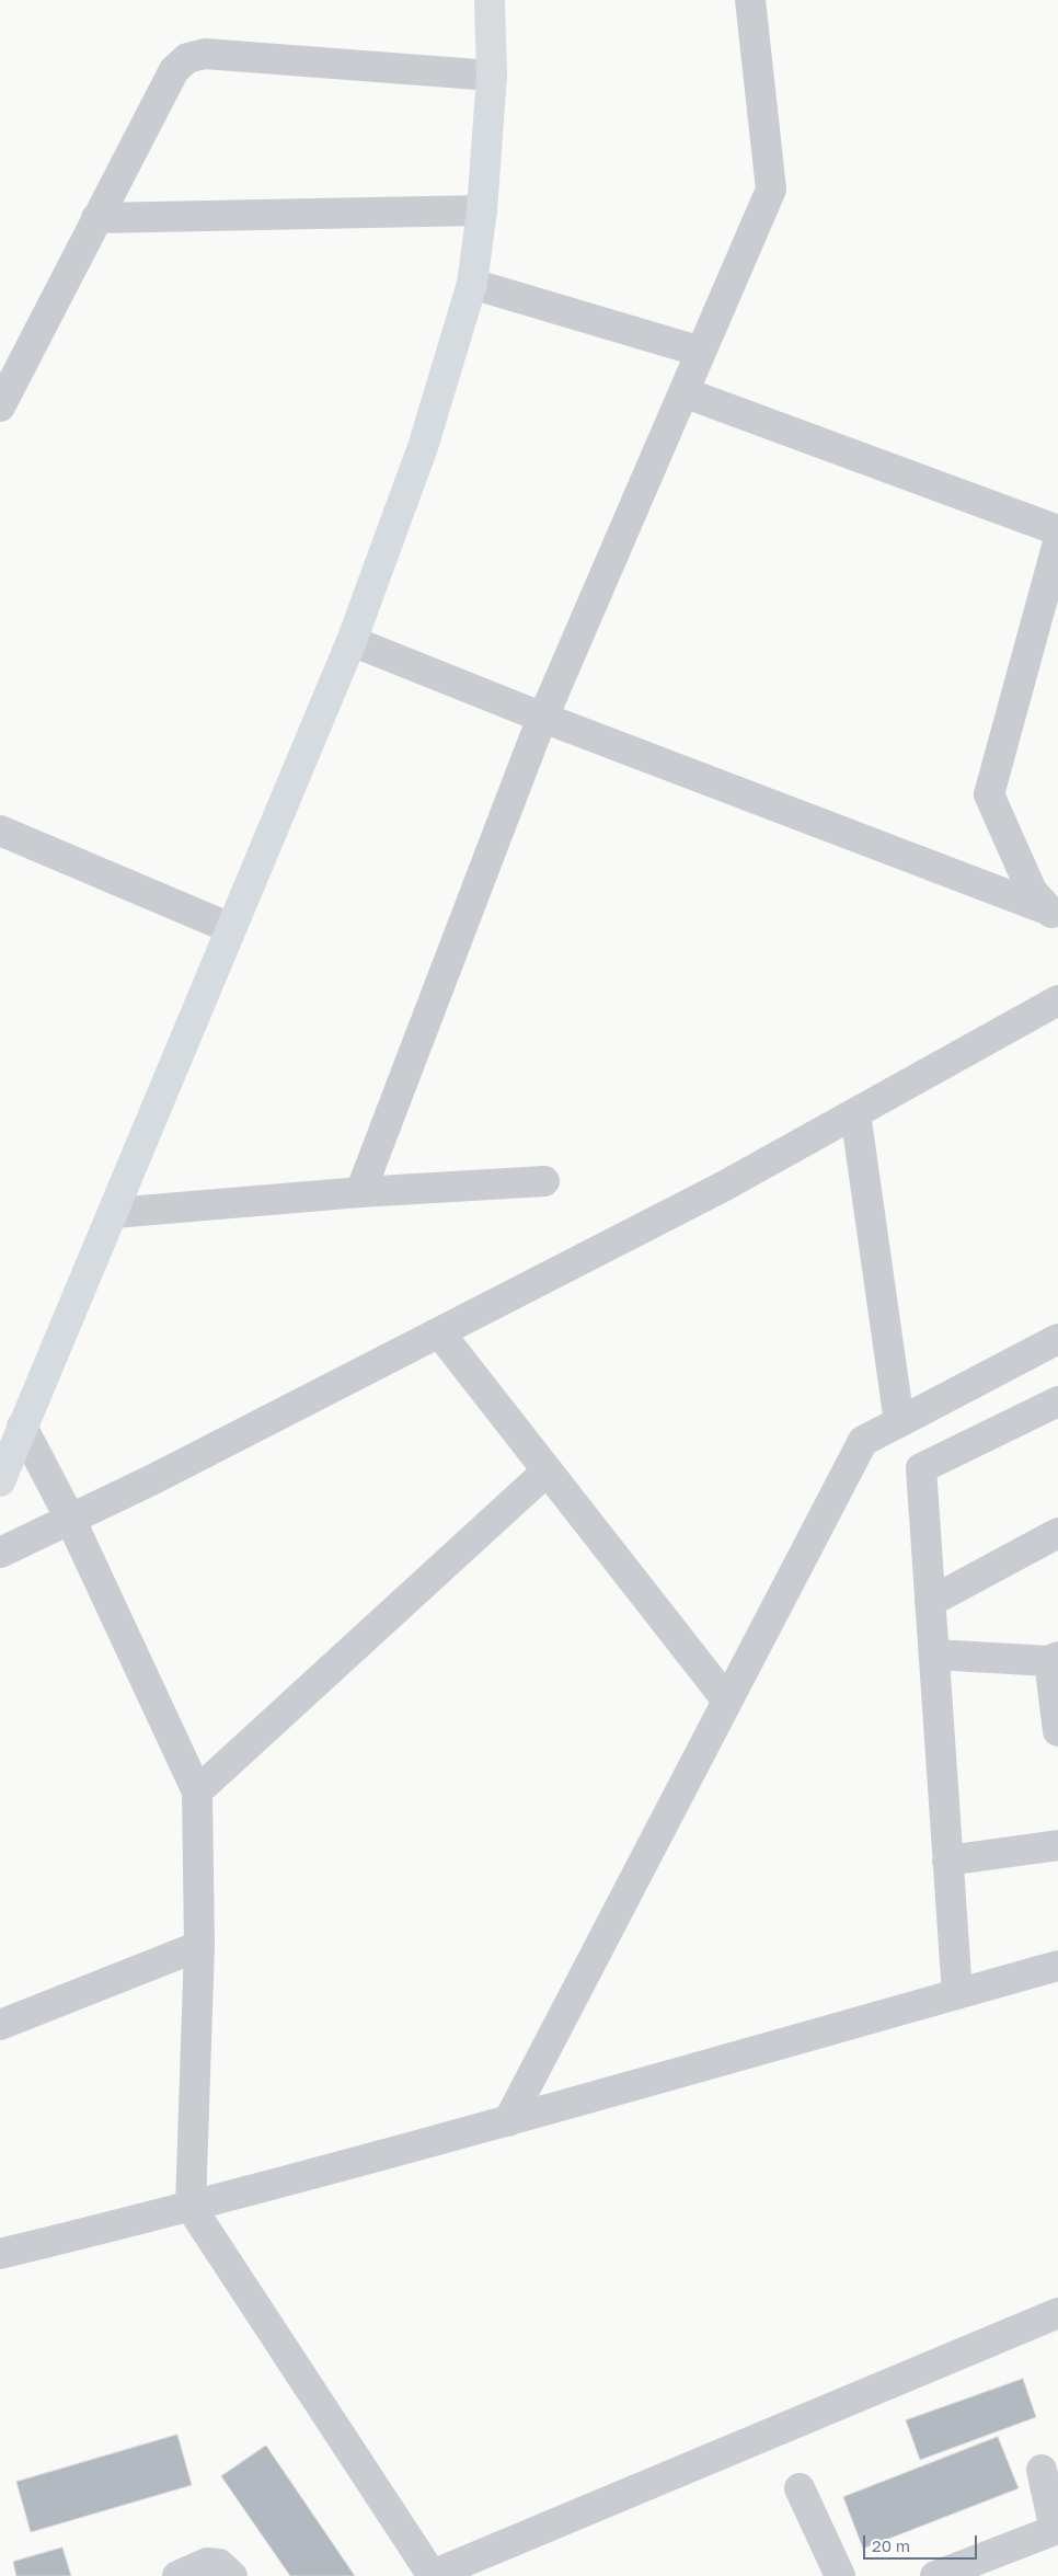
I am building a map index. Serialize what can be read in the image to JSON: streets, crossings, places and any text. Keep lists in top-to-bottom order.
{
  "scale_bar": "20 m"
}
